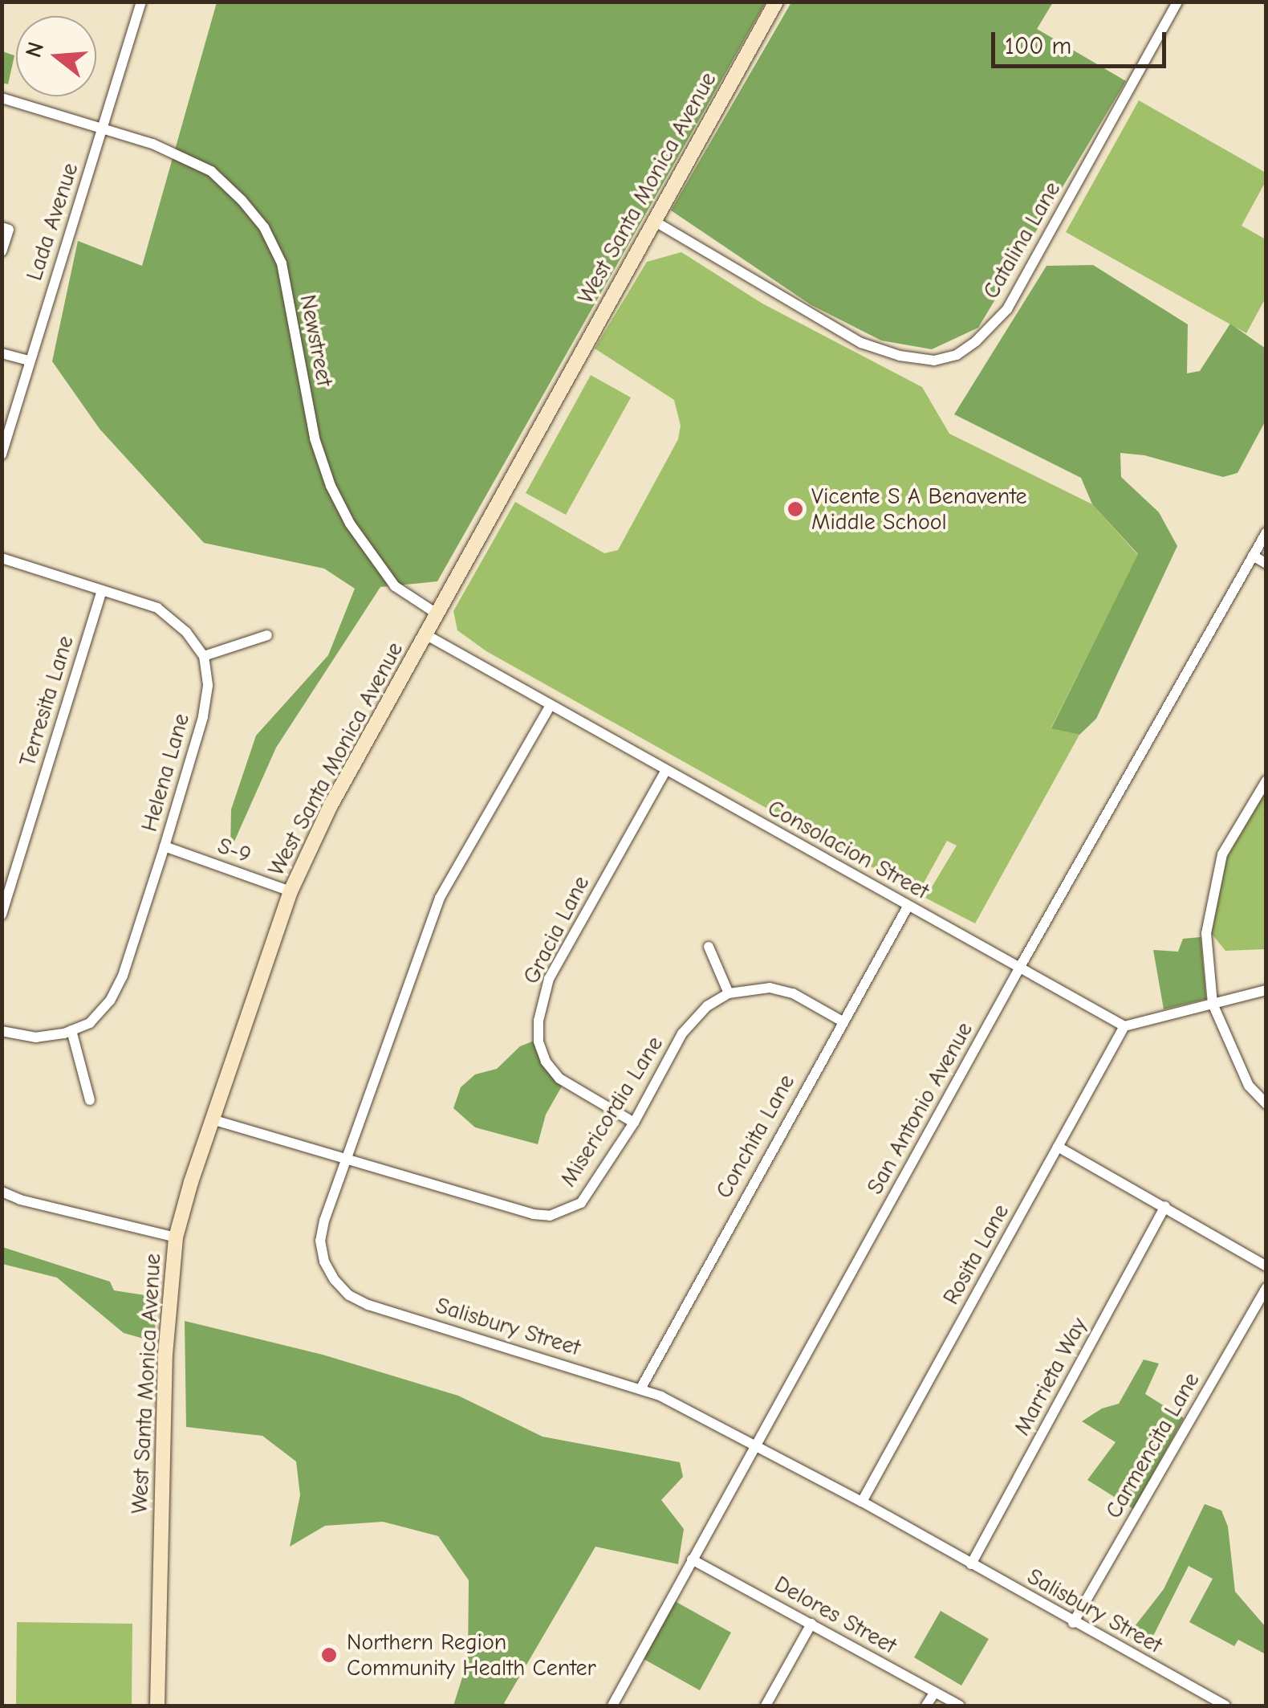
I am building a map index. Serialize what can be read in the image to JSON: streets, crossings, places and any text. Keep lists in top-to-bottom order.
{
  "streets": {
    "main road": ["West Santa Monica Avenue"],
    "street": [
      "Lada Avenue",
      "Catalina Lane",
      "Newstreet",
      "Terresita Lane",
      "Helena Lane",
      "Consolacion Street",
      "S-9",
      "Gracia Lane",
      "San Antonio Avenue",
      "Misericordia Lane",
      "Conchita Lane",
      "Rosita Lane",
      "Salisbury Street",
      "Marrieta Way",
      "Carmencita Lane",
      "Delores Street"
    ]
  },
  "crossings": [
    ["West Santa Monica Avenue", "Catalina Lane"],
    ["West Santa Monica Avenue", "Newstreet"],
    ["West Santa Monica Avenue", "Consolacion Street"],
    ["West Santa Monica Avenue", "S-9"],
    ["West Santa Monica Avenue", "Misericordia Lane"],
    ["Lada Avenue", "Newstreet"],
    ["Helena Lane", "S-9"],
    ["Consolacion Street", "Gracia Lane"],
    ["Consolacion Street", "San Antonio Avenue"],
    ["Consolacion Street", "Conchita Lane"],
    ["Consolacion Street", "Rosita Lane"],
    ["Consolacion Street", "Salisbury Street"],
    ["Gracia Lane", "Misericordia Lane"],
    ["San Antonio Avenue", "Salisbury Street"],
    ["San Antonio Avenue", "Delores Street"],
    ["Misericordia Lane", "Conchita Lane"],
    ["Misericordia Lane", "Salisbury Street"],
    ["Conchita Lane", "Salisbury Street"],
    ["Rosita Lane", "Salisbury Street"],
    ["Salisbury Street", "Marrieta Way"],
    ["Salisbury Street", "Carmencita Lane"]
  ],
  "places": ["Vicente S A Benavente Middle School", "Northern Region Community Health Center"],
  "scale_bar": "100 m",
  "north": "left"
}
